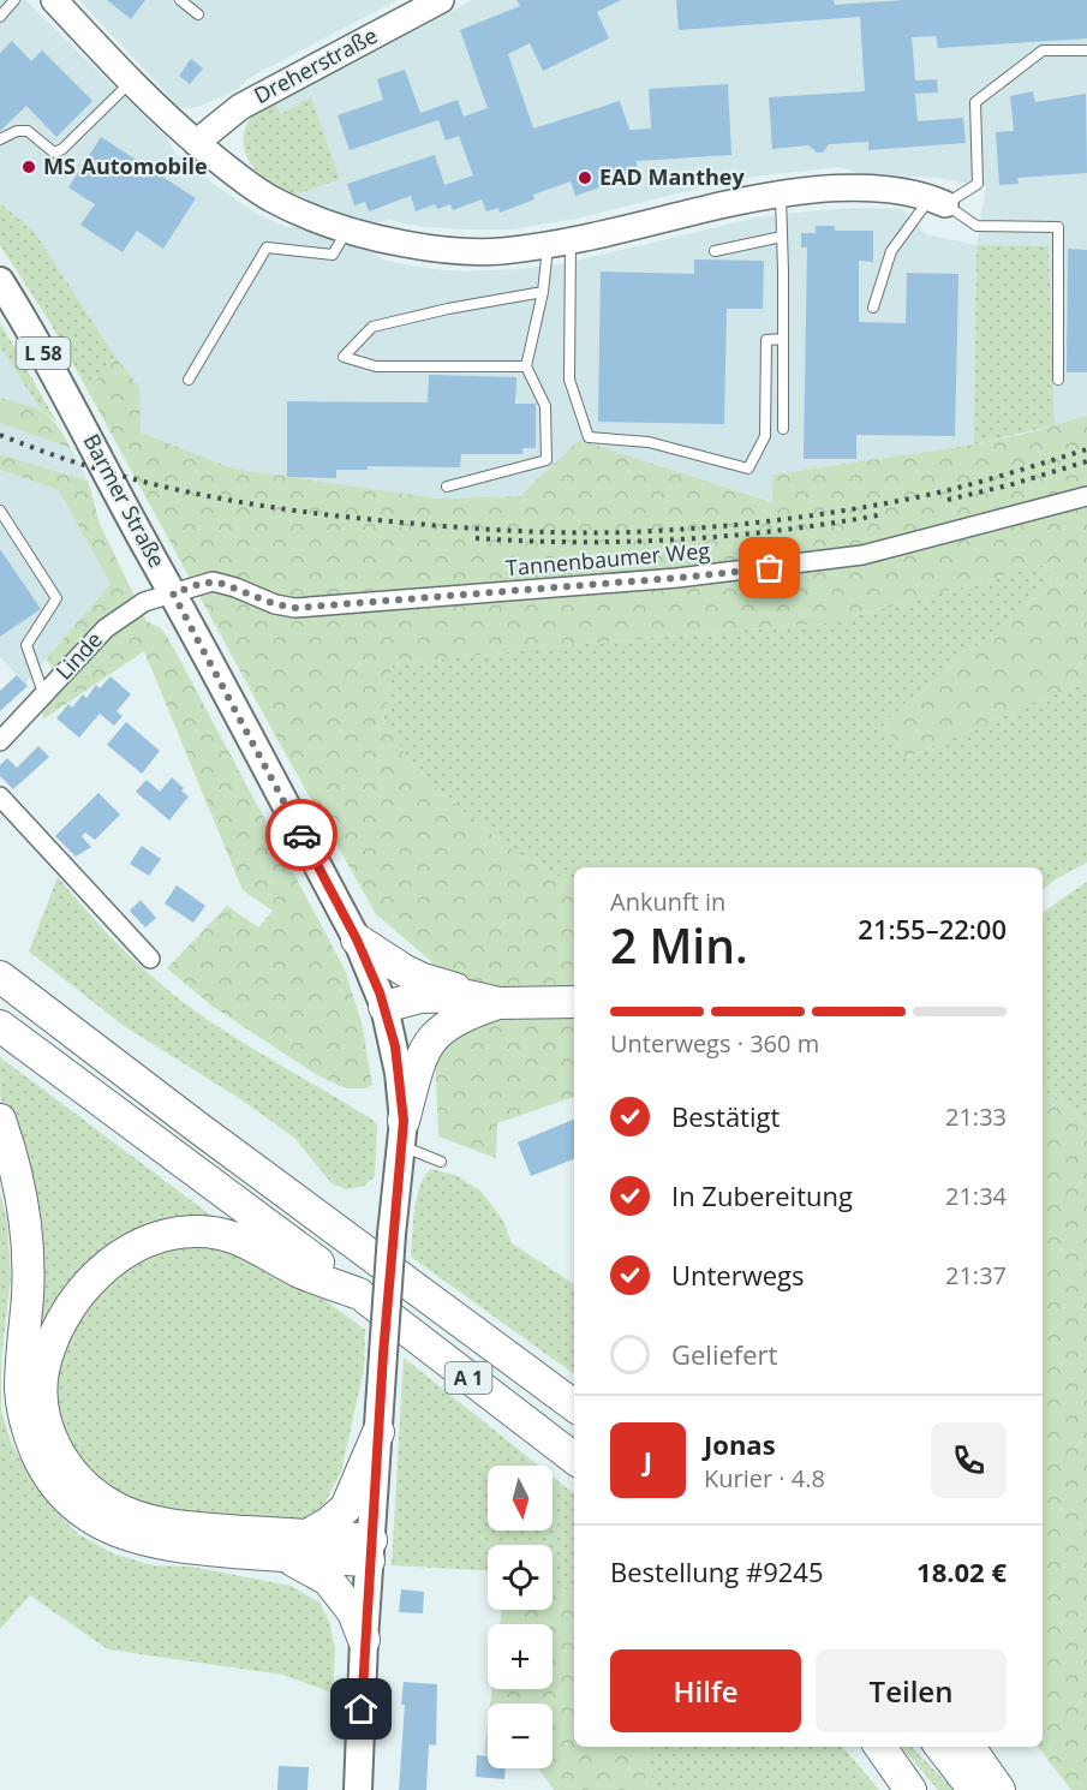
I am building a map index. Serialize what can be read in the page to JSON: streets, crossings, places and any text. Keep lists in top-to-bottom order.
{
  "streets": {
    "highway": ["A 1"],
    "main road": ["L 58", "Barmer Straße"],
    "street": ["Dreherstraße", "Tannenbaumer Weg", "Linde"]
  },
  "crossings": [
    ["L 58", "Barmer Straße"],
    ["Barmer Straße", "Tannenbaumer Weg"],
    ["Barmer Straße", "Linde"],
    ["Tannenbaumer Weg", "Linde"]
  ],
  "places": ["MS Automobile", "EAD Manthey"],
  "north": "bottom",
  "page": {
    "heading": ["2 Min.", "Ankunft in", "21:55–22:00"],
    "panel": [
      "Jonas",
      "Kurier · 4.8",
      "Bestellung #9245",
      "18.02 €"
    ],
    "bar": "Unterwegs · 360 m",
    "list": [
      ["Bestätigt", "21:33"],
      ["In Zubereitung", "21:34"],
      ["Unterwegs", "21:37"],
      "Geliefert"
    ],
    "round": "J",
    "map_buttons": ["+", "−"],
    "buttons": ["Hilfe", "Teilen"]
  }
}
